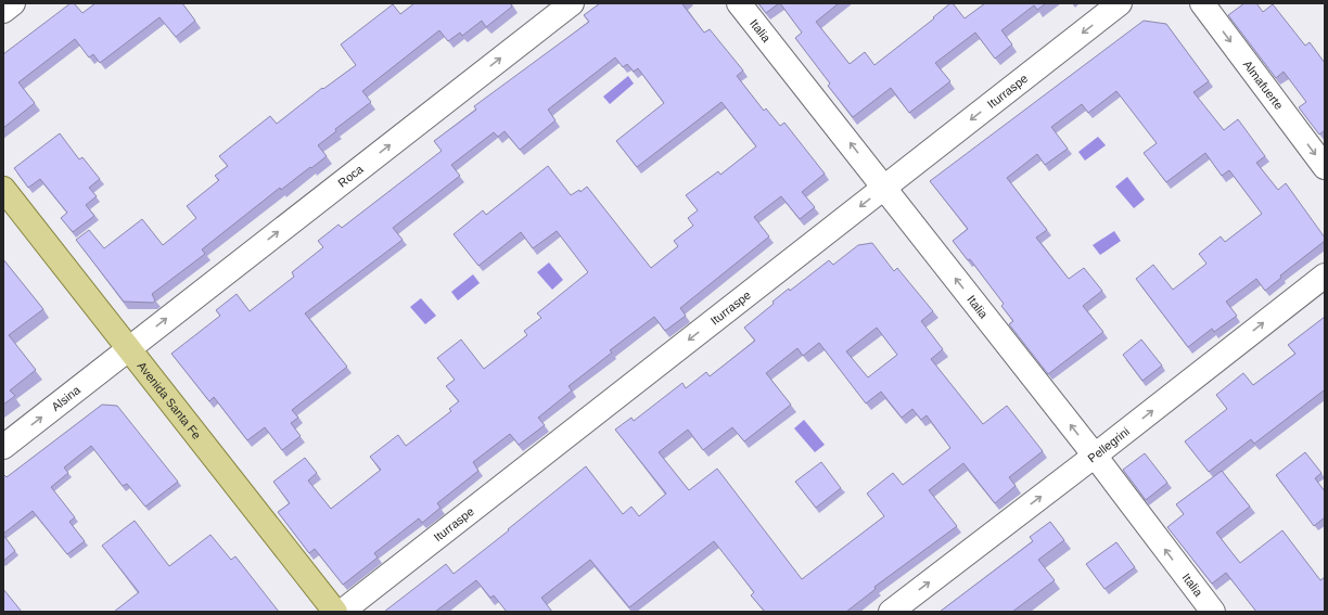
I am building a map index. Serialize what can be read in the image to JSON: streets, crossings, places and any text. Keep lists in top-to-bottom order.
{
  "streets": {
    "main road": ["Avenida Santa Fe"],
    "street": [
      "Italia",
      "Almafuerte",
      "Iturraspe",
      "Roca",
      "Alsina",
      "Pellegrini"
    ]
  },
  "crossings": [
    ["Italia", "Iturraspe"],
    ["Italia", "Pellegrini"],
    ["Roca", "Alsina"],
    ["Roca", "Avenida Santa Fe"],
    ["Alsina", "Avenida Santa Fe"]
  ],
  "one_way": [
    "Italia",
    "Almafuerte",
    "Iturraspe",
    "Roca",
    "Alsina",
    "Pellegrini"
  ]
}
